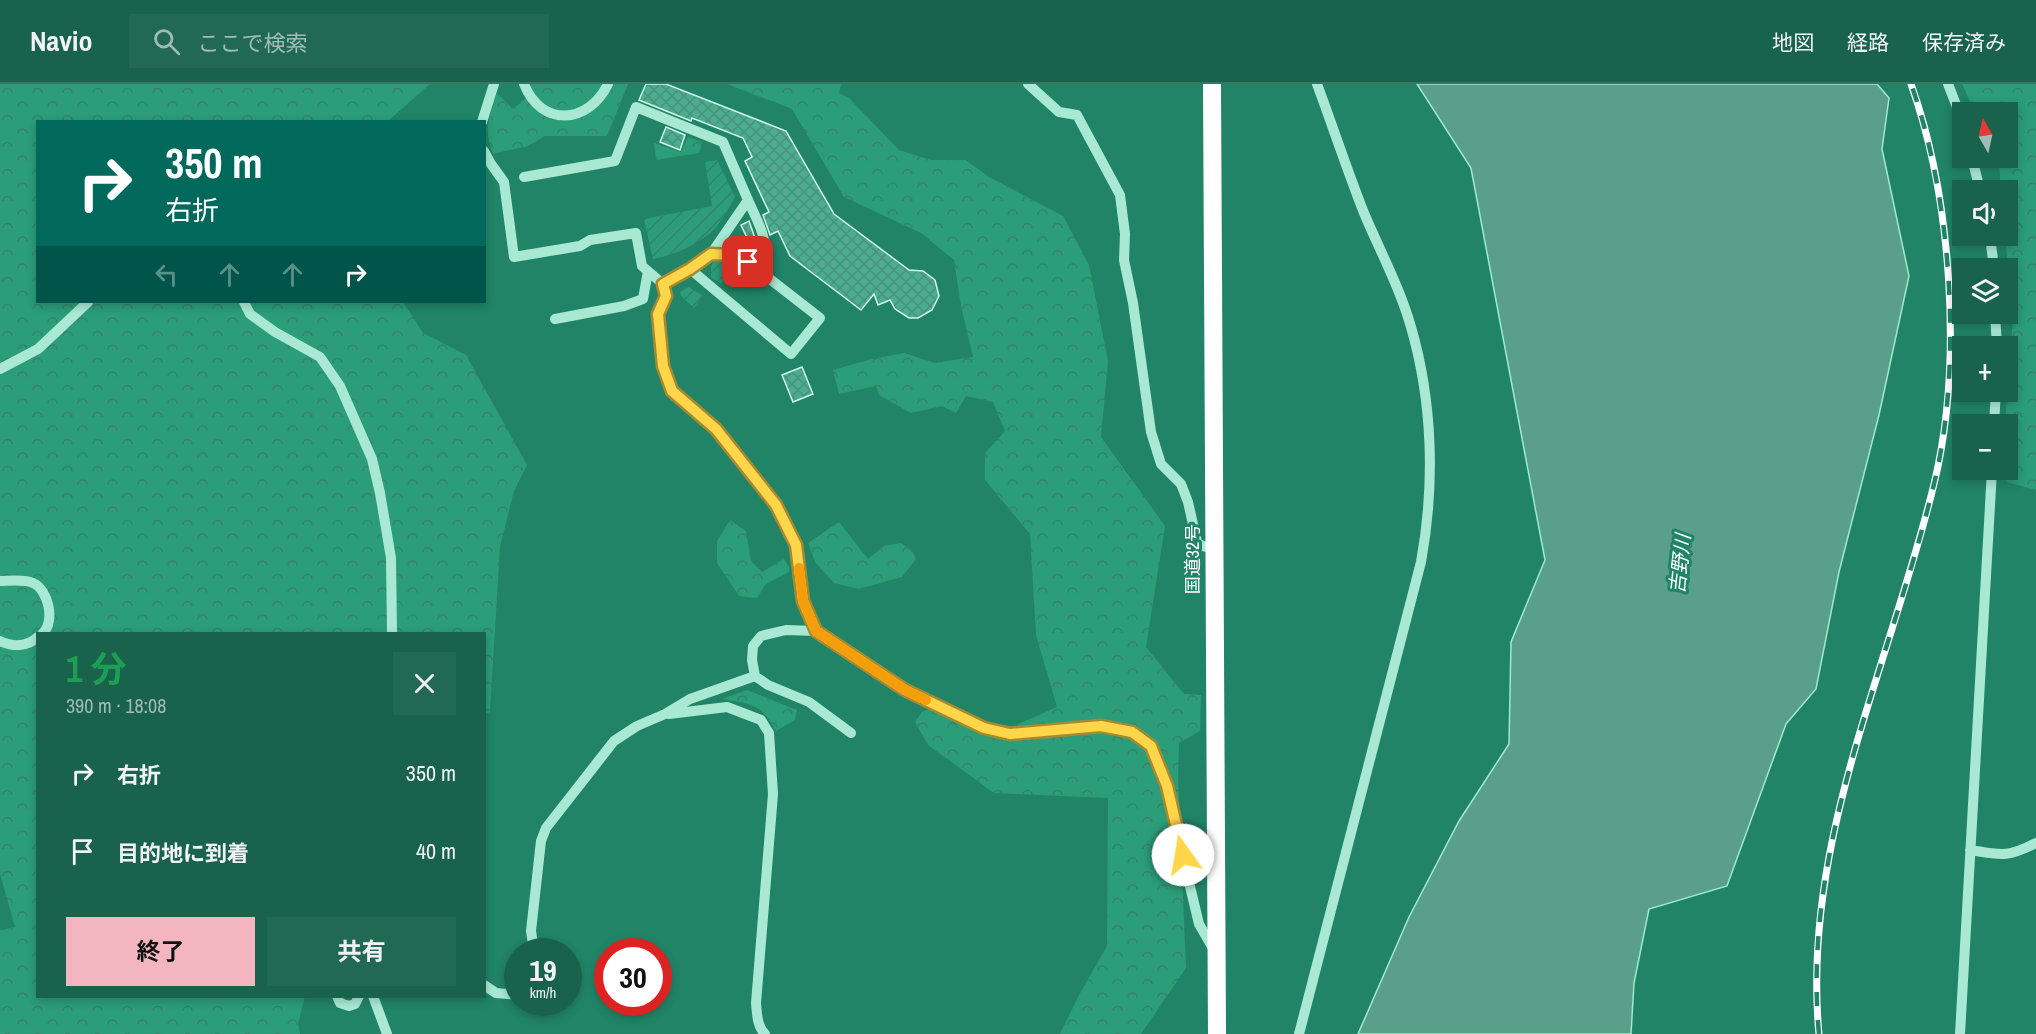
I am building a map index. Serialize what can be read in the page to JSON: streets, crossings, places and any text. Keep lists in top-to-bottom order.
{
  "streets": {
    "highway": ["国道32号"]
  },
  "water": ["吉野川"],
  "north": "top",
  "page": {
    "header": "Navio",
    "search": "ここで検索",
    "nav": ["地図", "経路", "保存済み"],
    "map_buttons": ["+", "−"],
    "turn": ["350 m", "右折"],
    "heading": ["1 分", "390 m · 18:08"],
    "list": [
      {
        "name": "右折",
        "value": "350 m"
      },
      {
        "name": "目的地に到着",
        "value": "40 m"
      }
    ],
    "buttons": ["終了", "共有"],
    "speed": "19 km/h",
    "limit": "30"
  }
}
